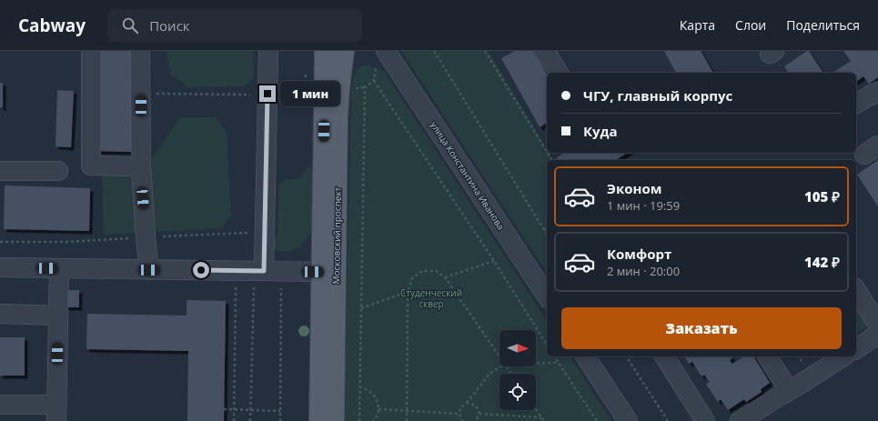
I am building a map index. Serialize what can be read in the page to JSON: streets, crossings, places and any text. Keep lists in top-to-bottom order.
{
  "streets": {
    "main road": ["Московский проспект"],
    "street": ["улица Константина Иванова"]
  },
  "parks": ["Студенческий сквер"],
  "north": "right",
  "page": {
    "header": "Cabway",
    "search": "Поиск",
    "nav": ["Карта", "Слои", "Поделиться"],
    "banner": ["ЧГУ, главный корпус", "Куда"],
    "bubble": "1 мин",
    "list": [
      {
        "name": "Эконом",
        "note": "1 мин · 19:59",
        "value": "105 ₽"
      },
      {
        "name": "Комфорт",
        "note": "2 мин · 20:00",
        "value": "142 ₽"
      }
    ],
    "buttons": "Заказать"
  }
}
